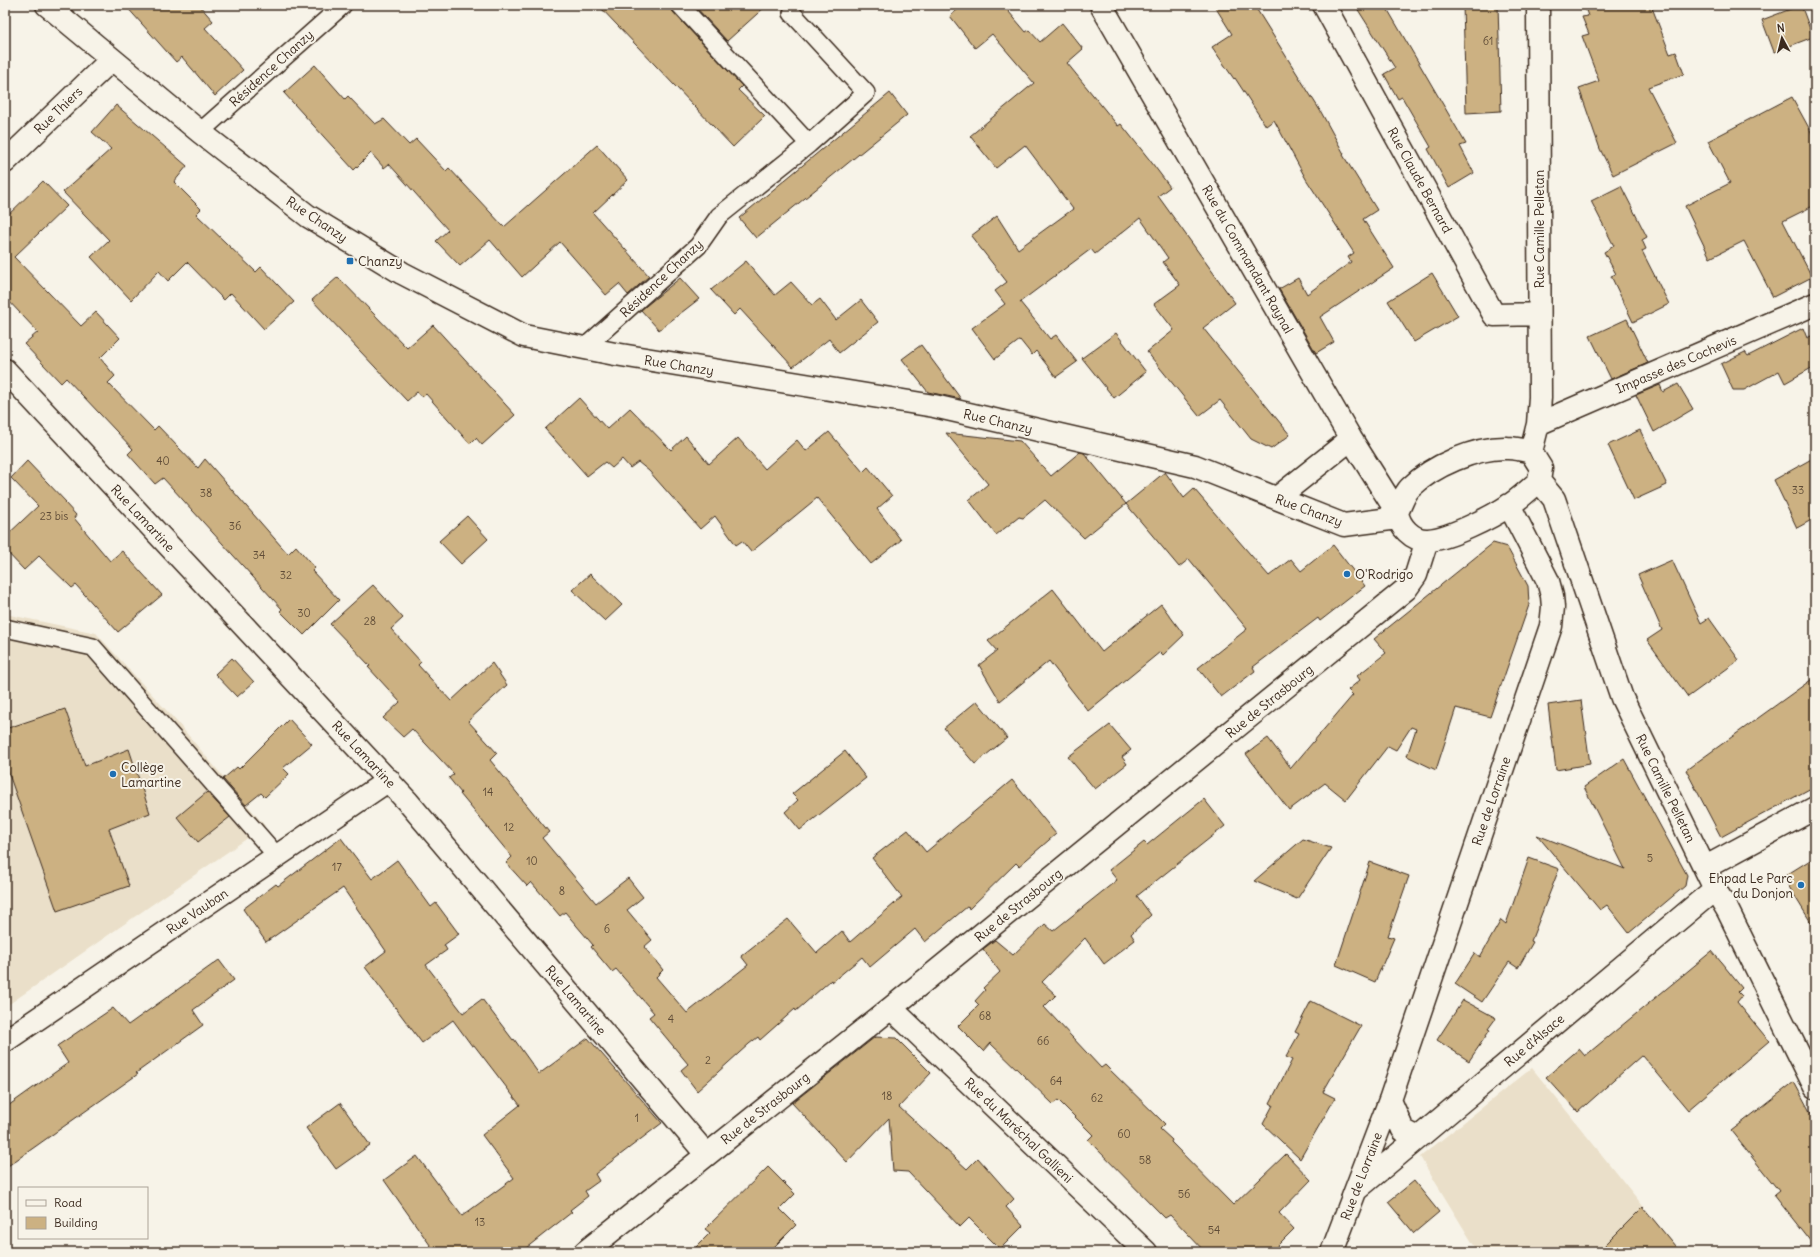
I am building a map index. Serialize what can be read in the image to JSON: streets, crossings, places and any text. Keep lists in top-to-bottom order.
{
  "streets": {
    "street": [
      "Rue Thiers",
      "Rue Claude Bernard",
      "Rue Chanzy",
      "Rue Camille Pelletan",
      "Rue du Commandant Raynal",
      "Impasse des Cochevis",
      "Rue Lamartine",
      "Rue de Strasbourg",
      "Rue de Lorraine",
      "Rue Vauban",
      "Rue d'Alsace",
      "Rue du Maréchal Gallieni"
    ],
    "lane": ["Résidence Chanzy"]
  },
  "crossings": [
    ["Résidence Chanzy", "Rue Chanzy"],
    ["Rue Thiers", "Rue Chanzy"],
    ["Rue Claude Bernard", "Rue Camille Pelletan"],
    ["Rue Chanzy", "Rue du Commandant Raynal"],
    ["Rue Camille Pelletan", "Impasse des Cochevis"],
    ["Rue Camille Pelletan", "Rue d'Alsace"],
    ["Rue du Commandant Raynal", "Rue de Strasbourg"],
    ["Rue Lamartine", "Rue de Strasbourg"],
    ["Rue Lamartine", "Rue Vauban"],
    ["Rue de Strasbourg", "Rue du Maréchal Gallieni"],
    ["Rue de Lorraine", "Rue d'Alsace"]
  ],
  "places": {
    "transit": ["Chanzy"],
    "other": ["O'Rodrigo", "Collège Lamartine", "Ehpad Le Parc du Donjon"]
  },
  "house_numbers": [
    "61",
    "40",
    "33",
    "38",
    "23 bis",
    "36",
    "34",
    "32",
    "30",
    "28",
    "14",
    "12",
    "5",
    "10",
    "17",
    "8",
    "6",
    "68",
    "4",
    "66",
    "2",
    "64",
    "18",
    "62",
    "1",
    "60",
    "58",
    "56",
    "13",
    "54"
  ],
  "legend": ["Road", "Building"],
  "north": "top"
}
